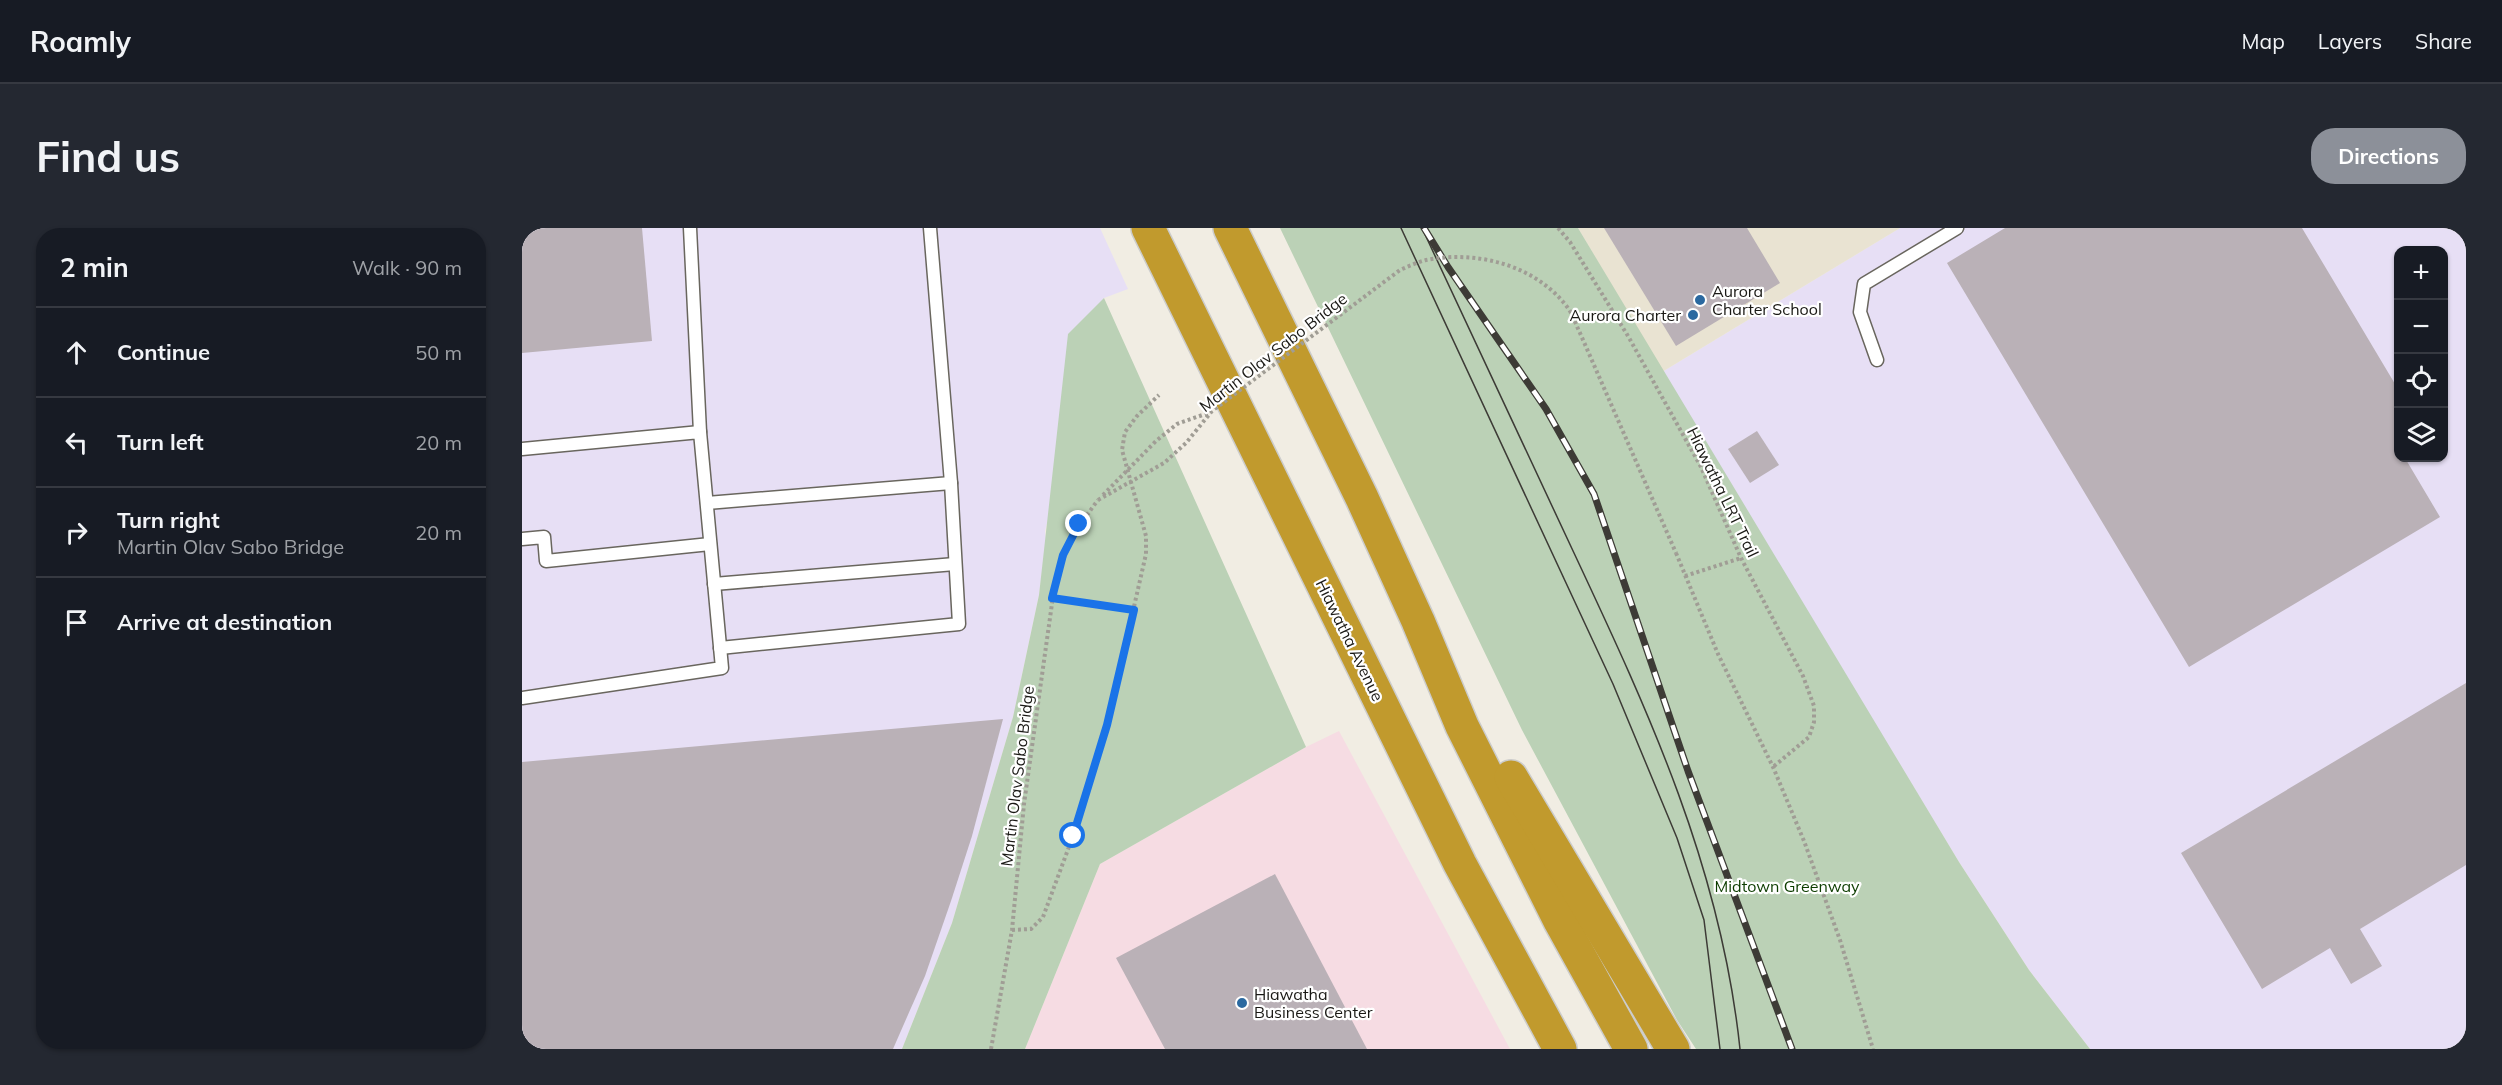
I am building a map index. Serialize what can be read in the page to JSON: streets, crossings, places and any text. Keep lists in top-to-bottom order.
{
  "streets": {
    "highway": ["Hiawatha Avenue"],
    "path": ["Martin Olav Sabo Bridge", "Hiawatha LRT Trail"]
  },
  "parks": ["Midtown Greenway"],
  "places": ["Aurora Charter School", "Aurora Charter", "Hiawatha Business Center"],
  "page": {
    "header": "Roamly",
    "nav": ["Map", "Layers", "Share"],
    "buttons": "Directions",
    "title": "Find us",
    "heading": ["2 min", "Walk · 90 m"],
    "map_buttons": ["+", "−"],
    "list": [
      ["Continue", "50 m"],
      ["Turn left", "20 m"],
      ["Turn right", "Martin Olav Sabo Bridge", "20 m"],
      "Arrive at destination"
    ]
  }
}
